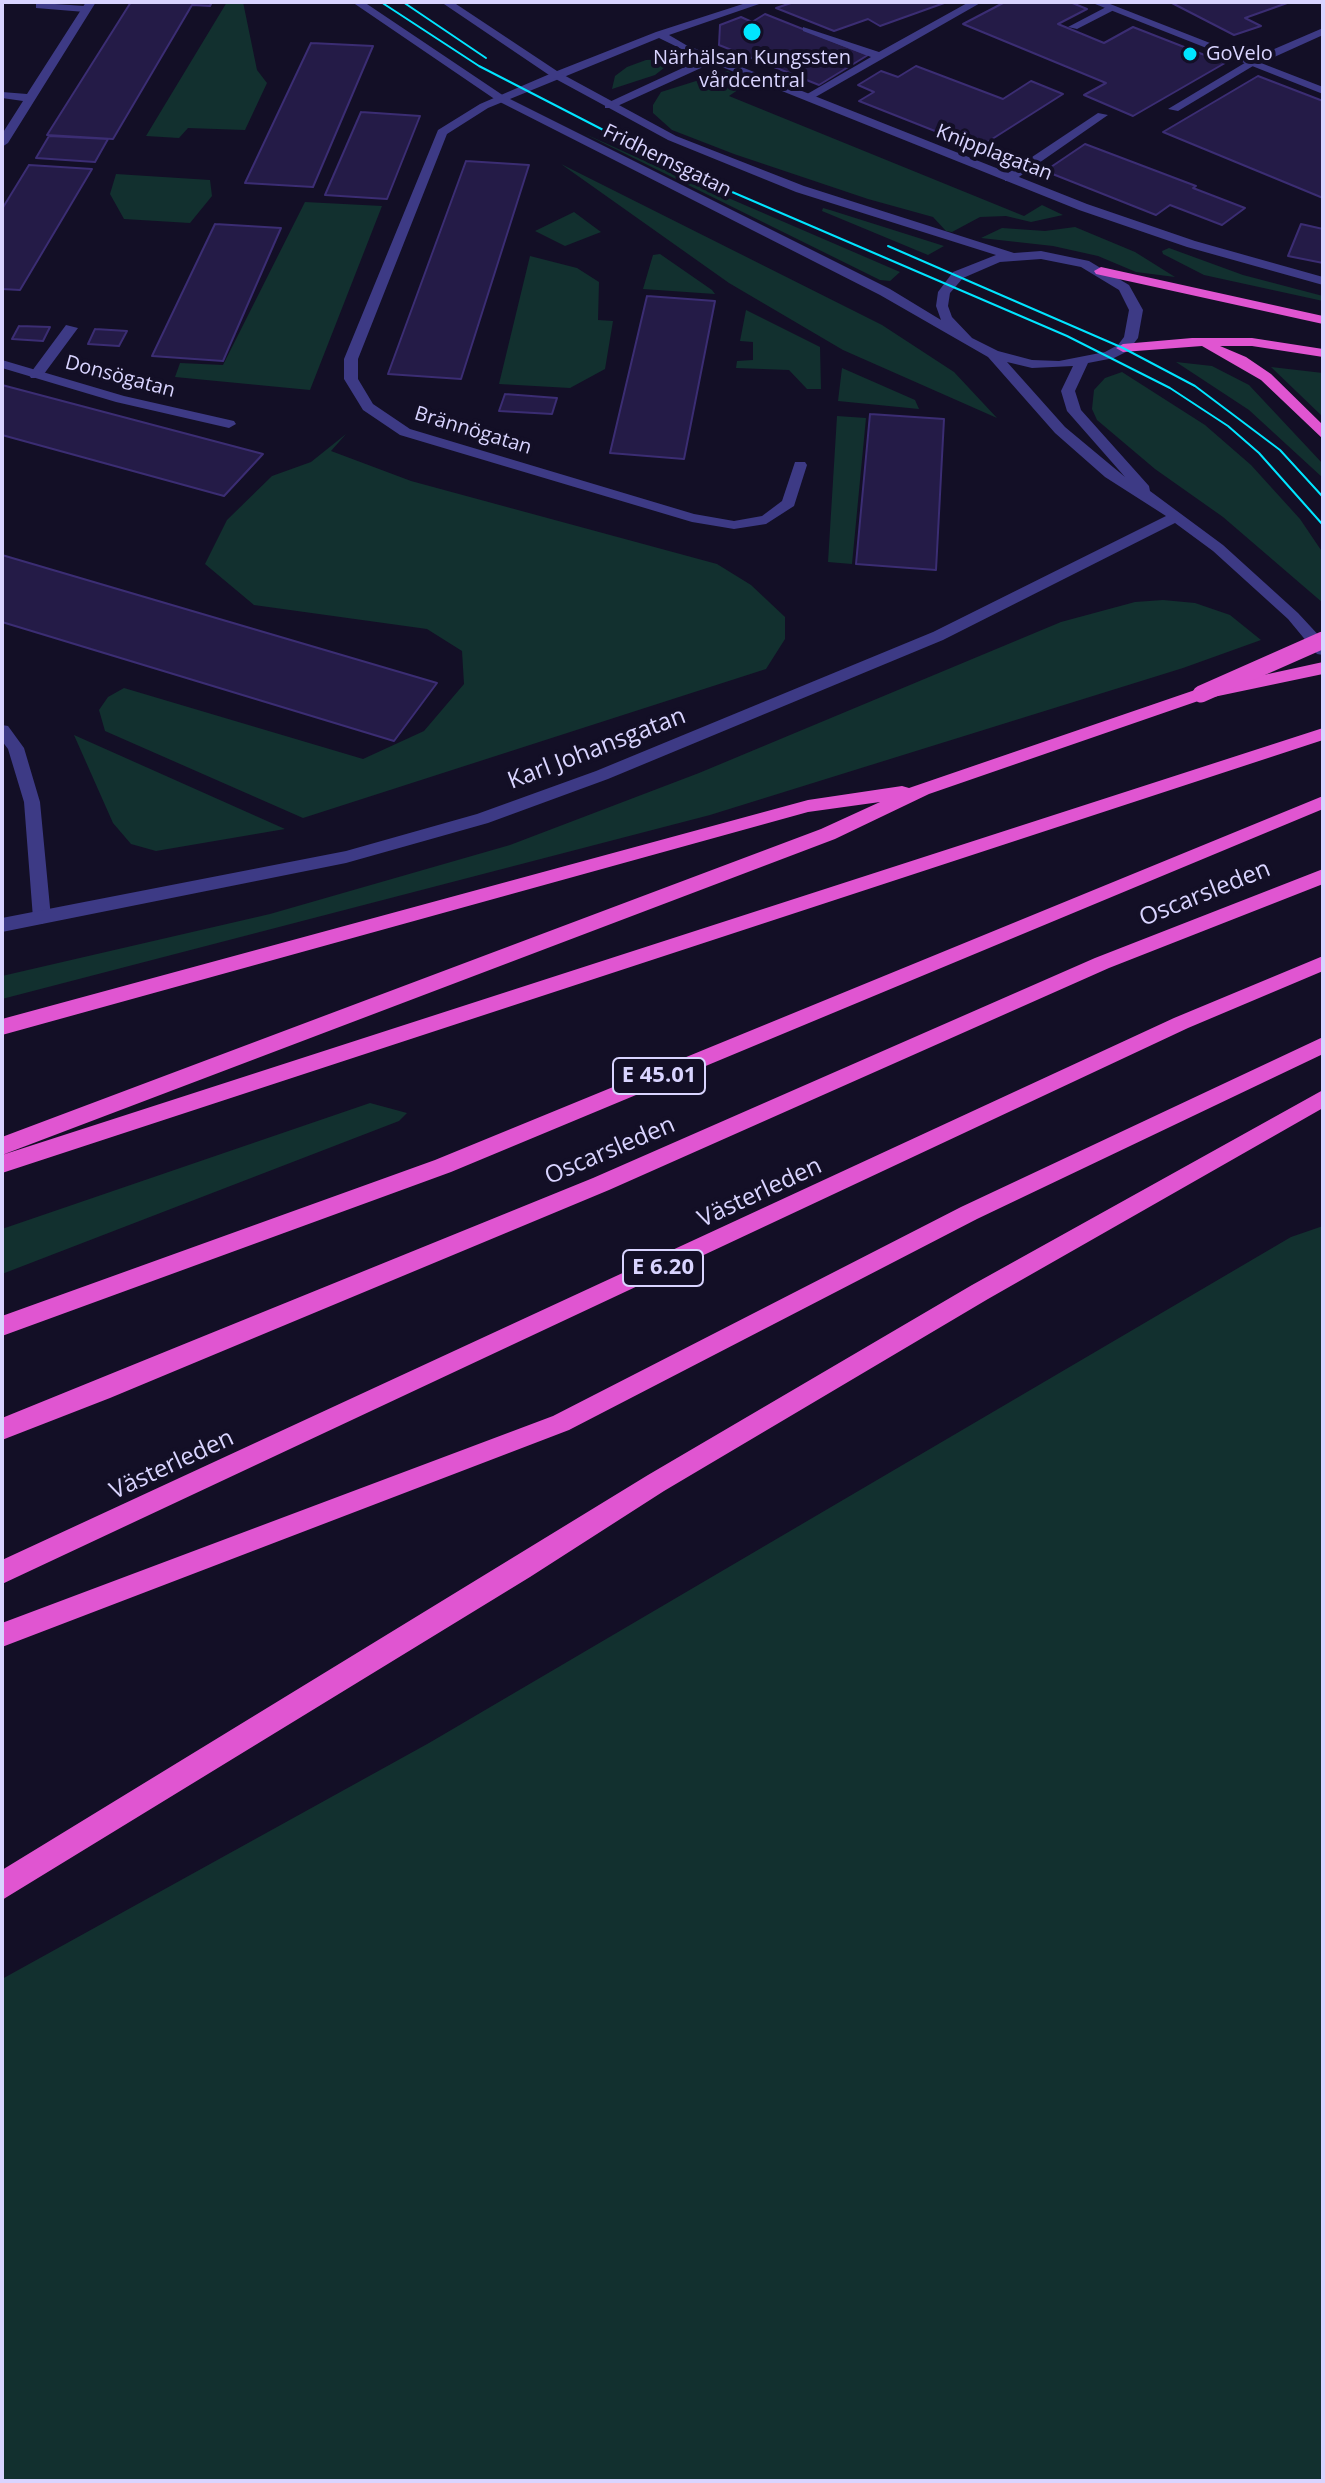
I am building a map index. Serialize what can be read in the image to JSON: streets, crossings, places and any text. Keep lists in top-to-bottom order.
{
  "streets": {
    "highway": [
      "Oscarsleden",
      "E 45.01",
      "Västerleden",
      "E 6.20"
    ],
    "street": [
      "Knipplagatan",
      "Fridhemsgatan",
      "Donsögatan",
      "Brännögatan",
      "Karl Johansgatan"
    ]
  },
  "crossings": [
    ["Knipplagatan", "Brännögatan"],
    ["Fridhemsgatan", "Brännögatan"]
  ],
  "places": ["Närhälsan Kungssten vårdcentral", "GoVelo"]
}
